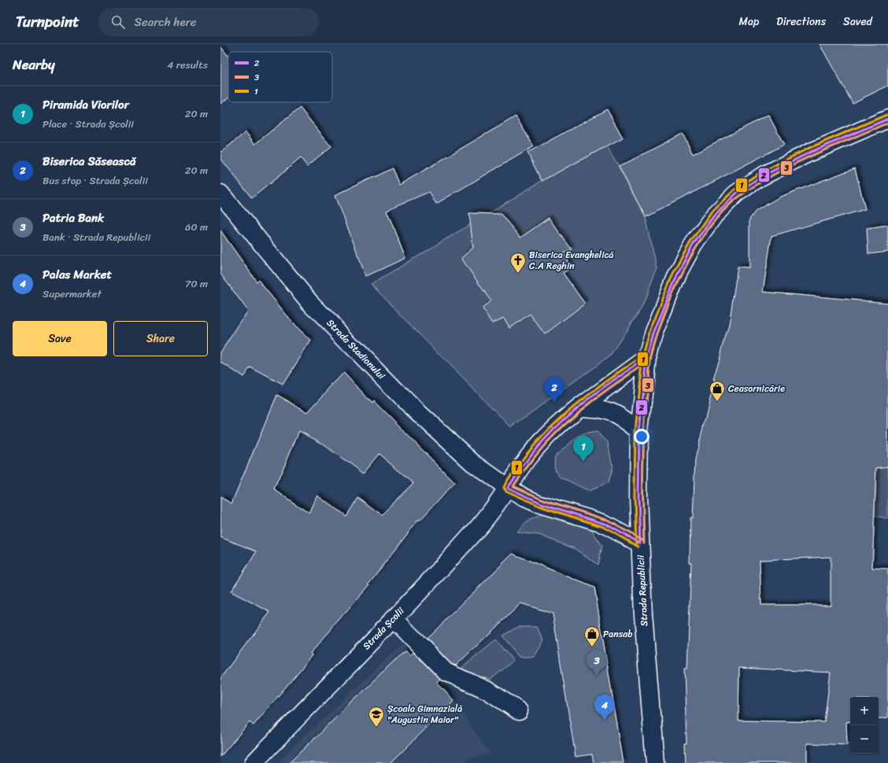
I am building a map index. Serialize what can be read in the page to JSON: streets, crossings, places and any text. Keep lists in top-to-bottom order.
{
  "streets": {
    "street": ["Strada Stadionului", "Strada Republicii", "Strada Școlii"]
  },
  "crossings": [
    ["Strada Stadionului", "Strada Școlii"],
    ["Strada Republicii", "Strada Școlii"]
  ],
  "places": {
    "church": ["Biserica Evanghelică C.A Reghin"],
    "shop": ["Ceasornicărie", "Pansab"],
    "school or university": ["Școala Gimnazială \"Augustin Maior\""]
  },
  "lines": ["transit line 1", "transit line 2", "transit line 3"],
  "legend": ["2", "3", "1"],
  "page": {
    "header": "Turnpoint",
    "search": "Search here",
    "nav": ["Map", "Directions", "Saved"],
    "heading": ["Nearby", "4 results"],
    "list": [
      {
        "mark": "1",
        "name": "Piramida Viorilor",
        "note": "Place · Strada Școlii",
        "value": "20 m"
      },
      {
        "mark": "2",
        "name": "Biserica Săsească",
        "note": "Bus stop · Strada Școlii",
        "value": "20 m"
      },
      {
        "mark": "3",
        "name": "Patria Bank",
        "note": "Bank · Strada Republicii",
        "value": "60 m"
      },
      {
        "mark": "4",
        "name": "Palas Market",
        "note": "Supermarket",
        "value": "70 m"
      }
    ],
    "buttons": ["Save", "Share"],
    "pins": [
      "2",
      "1",
      "3",
      "4"
    ],
    "map_buttons": ["+", "−"]
  }
}
